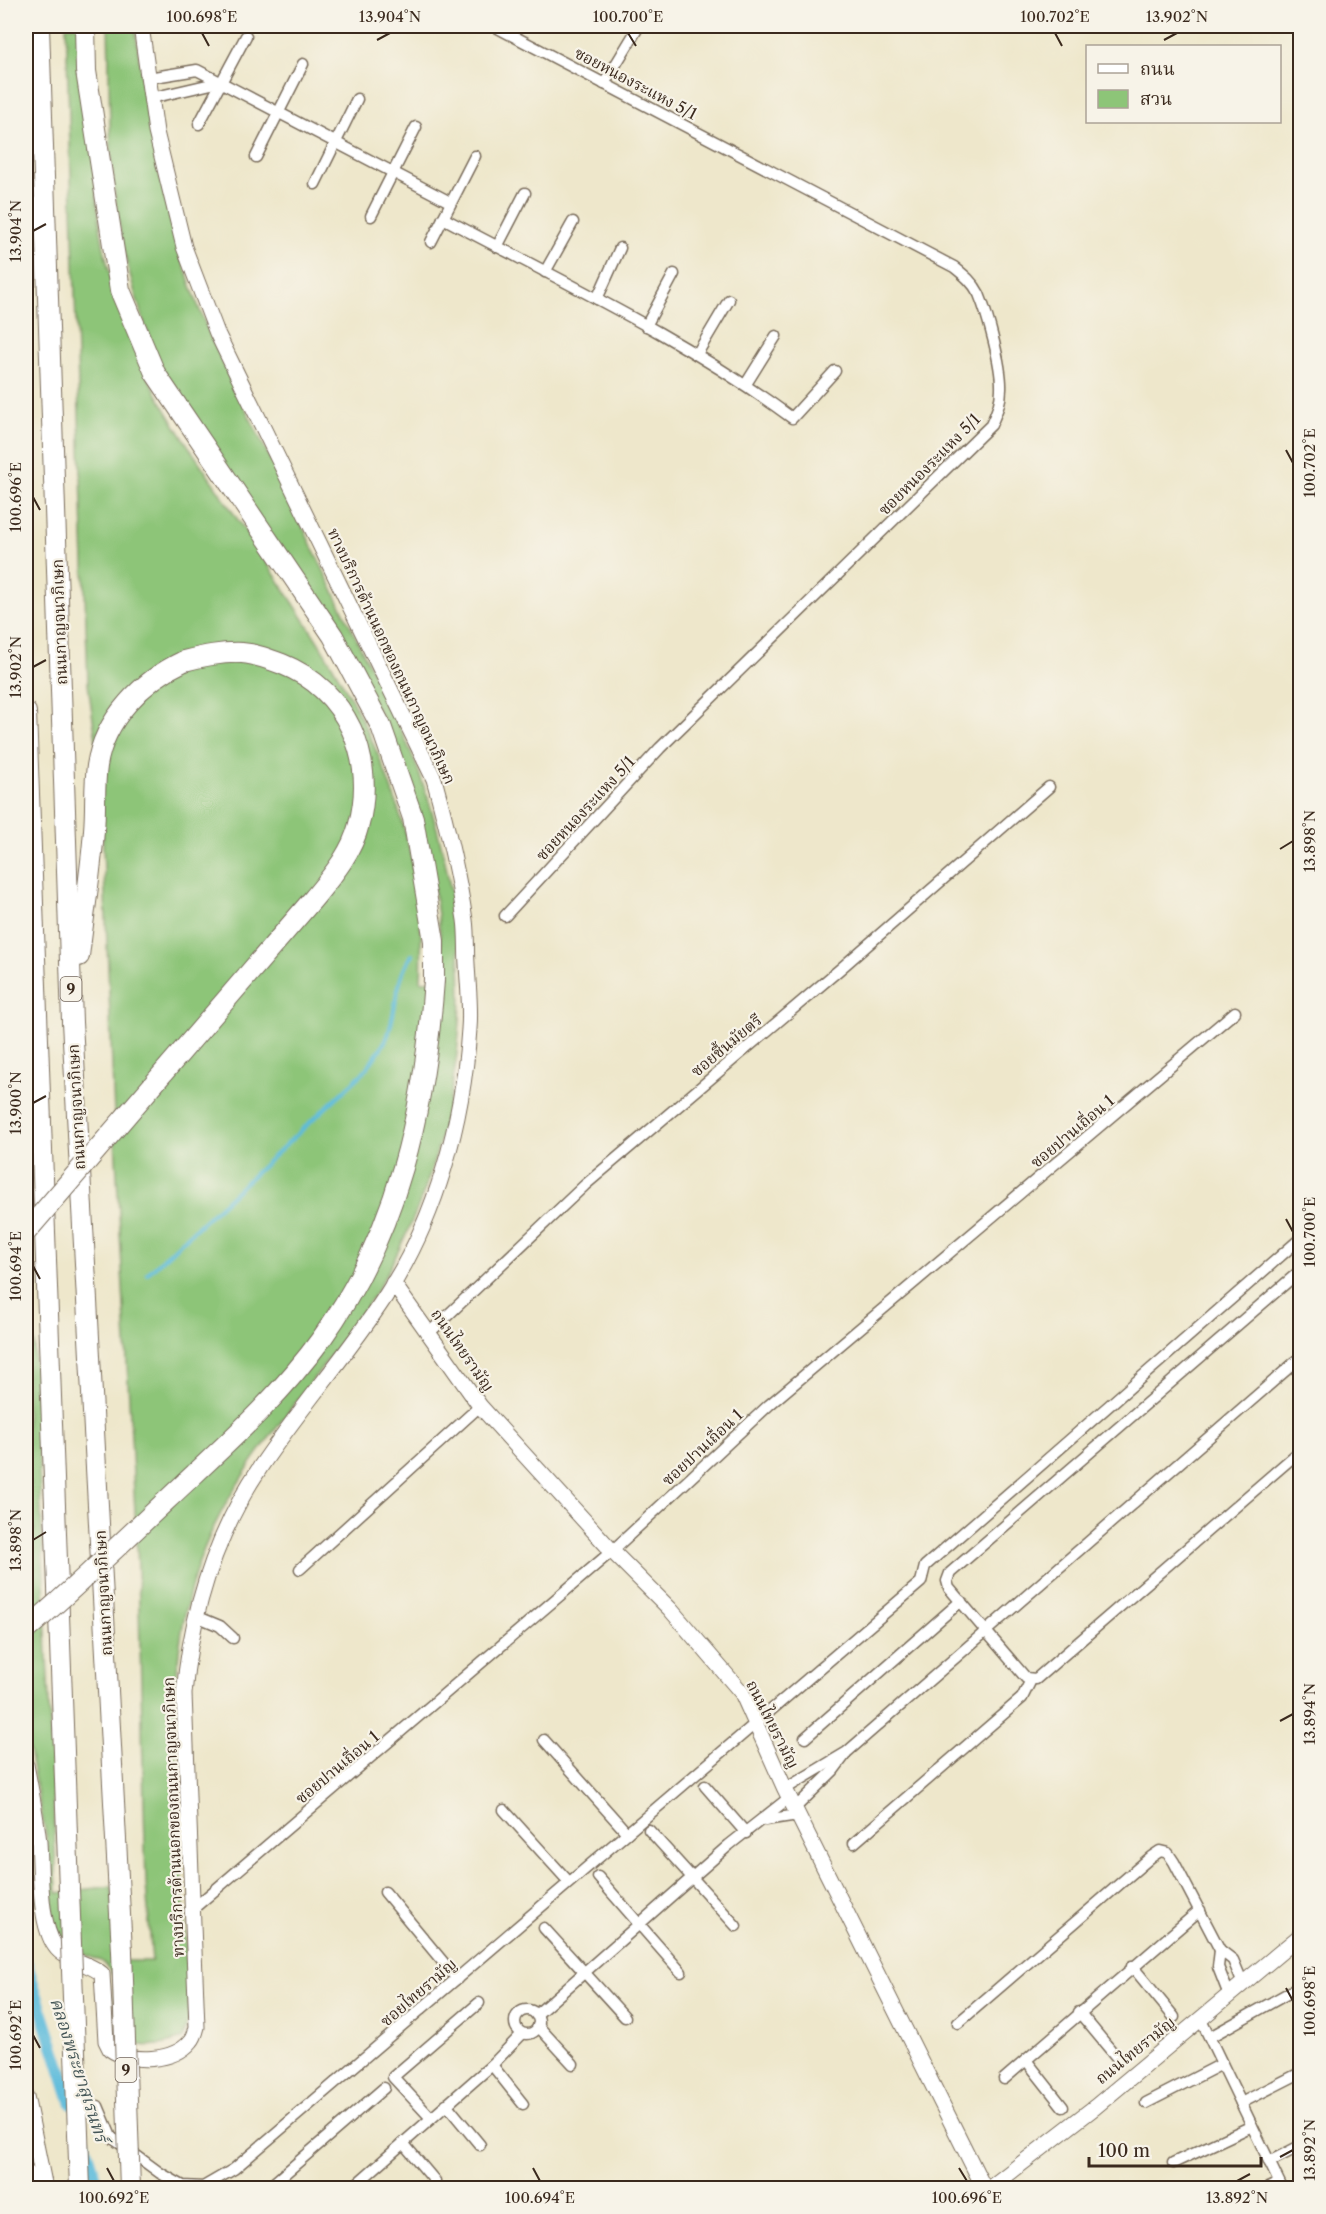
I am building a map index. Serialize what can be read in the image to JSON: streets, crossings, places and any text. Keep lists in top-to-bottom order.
{
  "streets": {
    "highway": ["ถนนกาญจนาภิเษก", "9"],
    "main road": ["ทางบริการด้านนอกของถนนกาญจนาภิเษก", "ถนนไทยรามัญ"],
    "street": [
      "ซอยหนองระแหง 5/1",
      "ซอยชื้นมัยตรี",
      "ซอยปานเถื่อน 1",
      "ซอยไทยรามัญ"
    ]
  },
  "crossings": [
    ["ทางบริการด้านนอกของถนนกาญจนาภิเษก", "ซอยปานเถื่อน 1"],
    ["ทางบริการด้านนอกของถนนกาญจนาภิเษก", "ถนนไทยรามัญ"],
    ["ซอยชื้นมัยตรี", "ถนนไทยรามัญ"],
    ["ซอยปานเถื่อน 1", "ถนนไทยรามัญ"],
    ["ถนนไทยรามัญ", "ซอยไทยรามัญ"]
  ],
  "water": ["คลองพระยาสุเรนทร์"],
  "legend": ["ถนน", "สวน"],
  "scale_bar": "100 m",
  "coordinates": [
    "100.698°E",
    "13.904°N",
    "100.700°E",
    "100.702°E",
    "13.902°N",
    "100.696°E",
    "13.898°N",
    "13.900°N",
    "100.694°E",
    "13.894°N",
    "100.692°E",
    "13.892°N"
  ]
}
